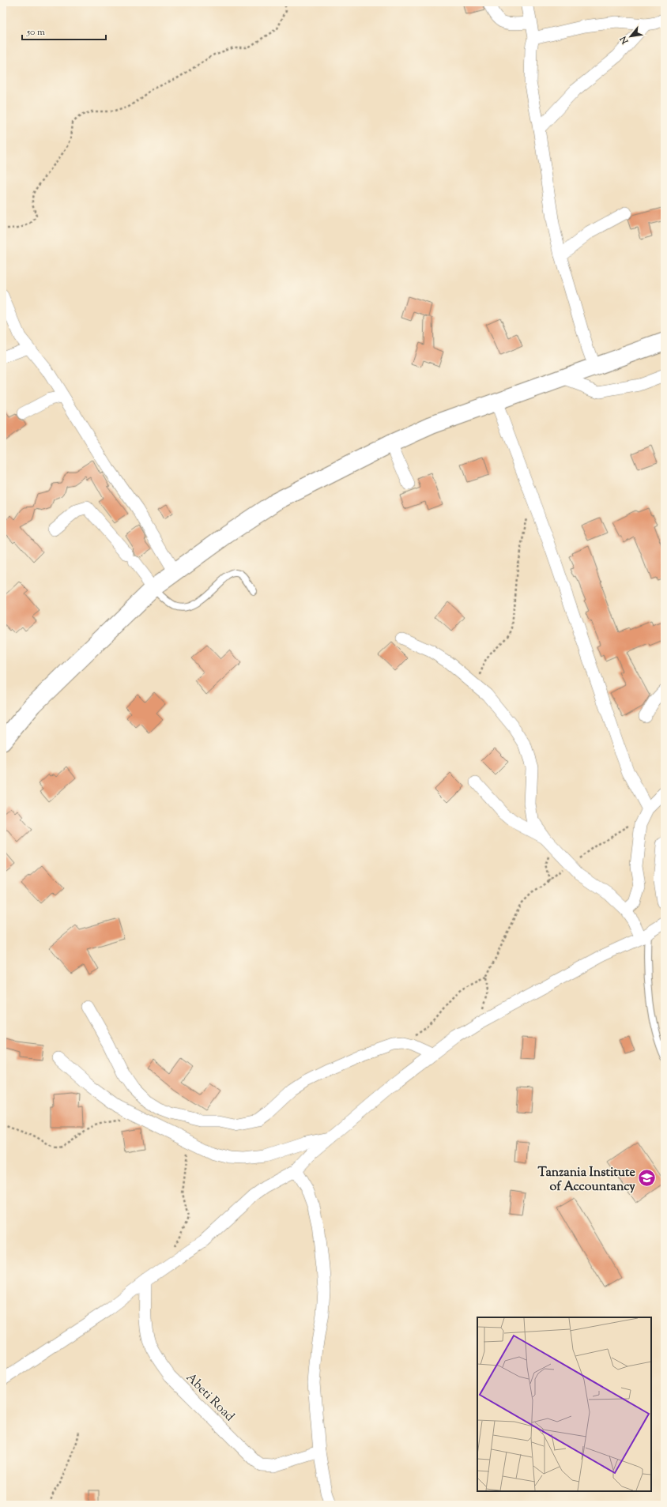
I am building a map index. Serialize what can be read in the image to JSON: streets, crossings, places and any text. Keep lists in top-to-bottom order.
{
  "streets": {
    "street": ["Abeti Road"]
  },
  "places": {
    "school or university": ["Tanzania Institute of Accountancy"]
  },
  "scale_bar": "50 m",
  "north": "bottom left"
}
